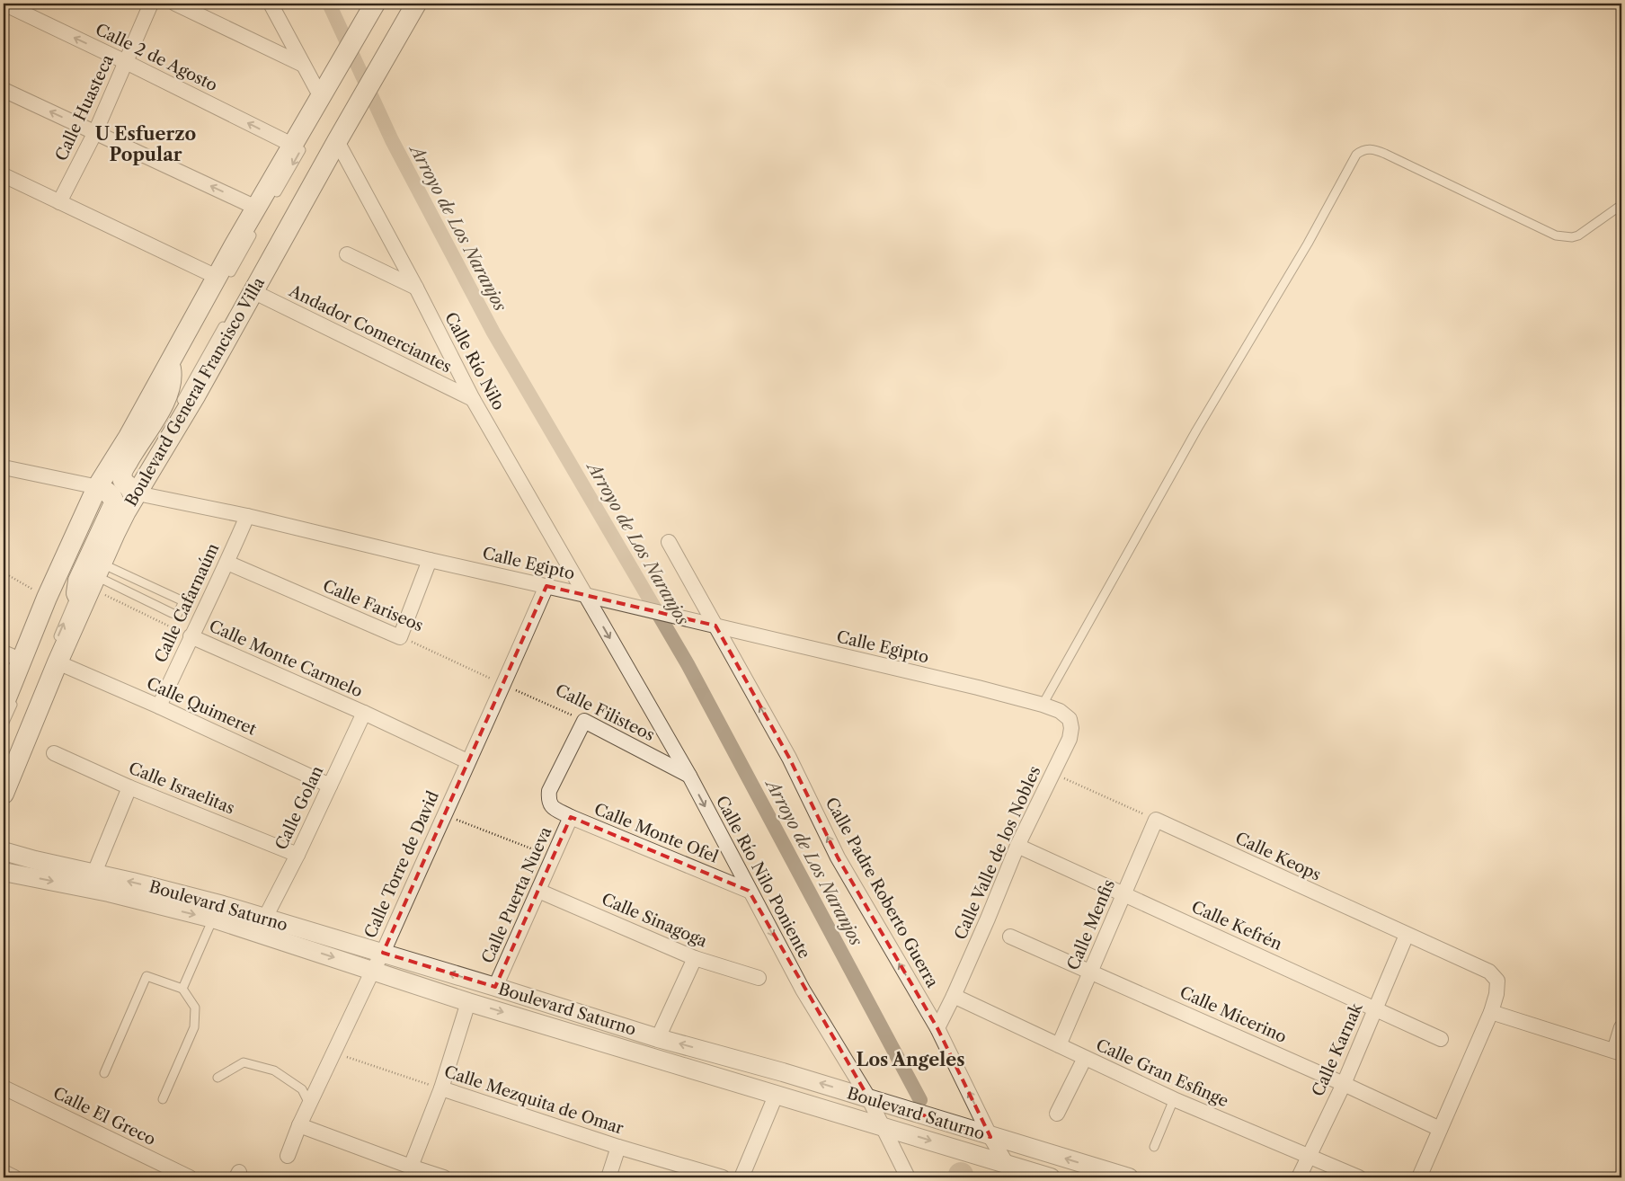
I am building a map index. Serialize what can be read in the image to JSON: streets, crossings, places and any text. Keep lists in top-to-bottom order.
{
  "streets": {
    "main road": ["Boulevard General Francisco Villa"],
    "street": [
      "Calle 2 de Agosto",
      "Calle Huasteca",
      "Andador Comerciantes",
      "Calle Río Nilo",
      "Calle Egipto",
      "Calle Cafarnaúm",
      "Calle Fariseos",
      "Calle Monte Carmelo",
      "Calle Quimeret",
      "Calle Filisteos",
      "Calle Israelitas",
      "Calle Golan",
      "Calle Monte Ofel",
      "Calle Valle de los Nobles",
      "Calle Keops",
      "Calle Torre de David",
      "Calle Río Nilo Poniente",
      "Calle Padre Roberto Guerra",
      "Calle Puerta Nueva",
      "Boulevard Saturno",
      "Calle Sinagoga",
      "Calle Menfis",
      "Calle Kefrén",
      "Calle Micerino",
      "Calle Karnak",
      "Calle Gran Esfinge",
      "Calle Mezquita de Omar",
      "Calle El Greco"
    ]
  },
  "crossings": [
    ["Calle 2 de Agosto", "Calle Huasteca"],
    ["Andador Comerciantes", "Calle Río Nilo"],
    ["Andador Comerciantes", "Boulevard General Francisco Villa"],
    ["Calle Río Nilo", "Boulevard General Francisco Villa"],
    ["Calle Río Nilo", "Calle Egipto"],
    ["Calle Río Nilo", "Calle Río Nilo Poniente"],
    ["Boulevard General Francisco Villa", "Calle Egipto"],
    ["Boulevard General Francisco Villa", "Calle Monte Carmelo"],
    ["Boulevard General Francisco Villa", "Calle Quimeret"],
    ["Calle Egipto", "Calle Cafarnaúm"],
    ["Calle Egipto", "Calle Valle de los Nobles"],
    ["Calle Egipto", "Calle Torre de David"],
    ["Calle Egipto", "Calle Río Nilo Poniente"],
    ["Calle Egipto", "Calle Padre Roberto Guerra"],
    ["Calle Cafarnaúm", "Calle Fariseos"],
    ["Calle Cafarnaúm", "Calle Monte Carmelo"],
    ["Calle Cafarnaúm", "Calle Quimeret"],
    ["Calle Fariseos", "Calle Filisteos"],
    ["Calle Fariseos", "Calle Torre de David"],
    ["Calle Monte Carmelo", "Calle Golan"],
    ["Calle Monte Carmelo", "Calle Torre de David"],
    ["Calle Quimeret", "Calle Golan"],
    ["Calle Filisteos", "Calle Torre de David"],
    ["Calle Filisteos", "Calle Río Nilo Poniente"],
    ["Calle Filisteos", "Calle Puerta Nueva"],
    ["Calle Israelitas", "Calle Golan"],
    ["Calle Golan", "Boulevard Saturno"],
    ["Calle Monte Ofel", "Calle Río Nilo Poniente"],
    ["Calle Monte Ofel", "Calle Puerta Nueva"],
    ["Calle Valle de los Nobles", "Calle Padre Roberto Guerra"],
    ["Calle Valle de los Nobles", "Calle Kefrén"],
    ["Calle Valle de los Nobles", "Calle Gran Esfinge"],
    ["Calle Keops", "Calle Menfis"],
    ["Calle Keops", "Calle Karnak"],
    ["Calle Torre de David", "Boulevard Saturno"],
    ["Calle Torre de David", "Calle Mezquita de Omar"],
    ["Calle Río Nilo Poniente", "Boulevard Saturno"],
    ["Calle Padre Roberto Guerra", "Boulevard Saturno"],
    ["Calle Puerta Nueva", "Boulevard Saturno"],
    ["Calle Puerta Nueva", "Calle Sinagoga"],
    ["Calle Menfis", "Calle Kefrén"],
    ["Calle Menfis", "Calle Micerino"],
    ["Calle Menfis", "Calle Gran Esfinge"],
    ["Calle Kefrén", "Calle Karnak"],
    ["Calle Micerino", "Calle Karnak"],
    ["Calle Karnak", "Calle Gran Esfinge"]
  ],
  "one_way": ["Calle Río Nilo Poniente", "Calle Padre Roberto Guerra"],
  "districts": ["U Esfuerzo Popular", "Los Angeles"],
  "water": ["Arroyo de Los Naranjos"]
}
